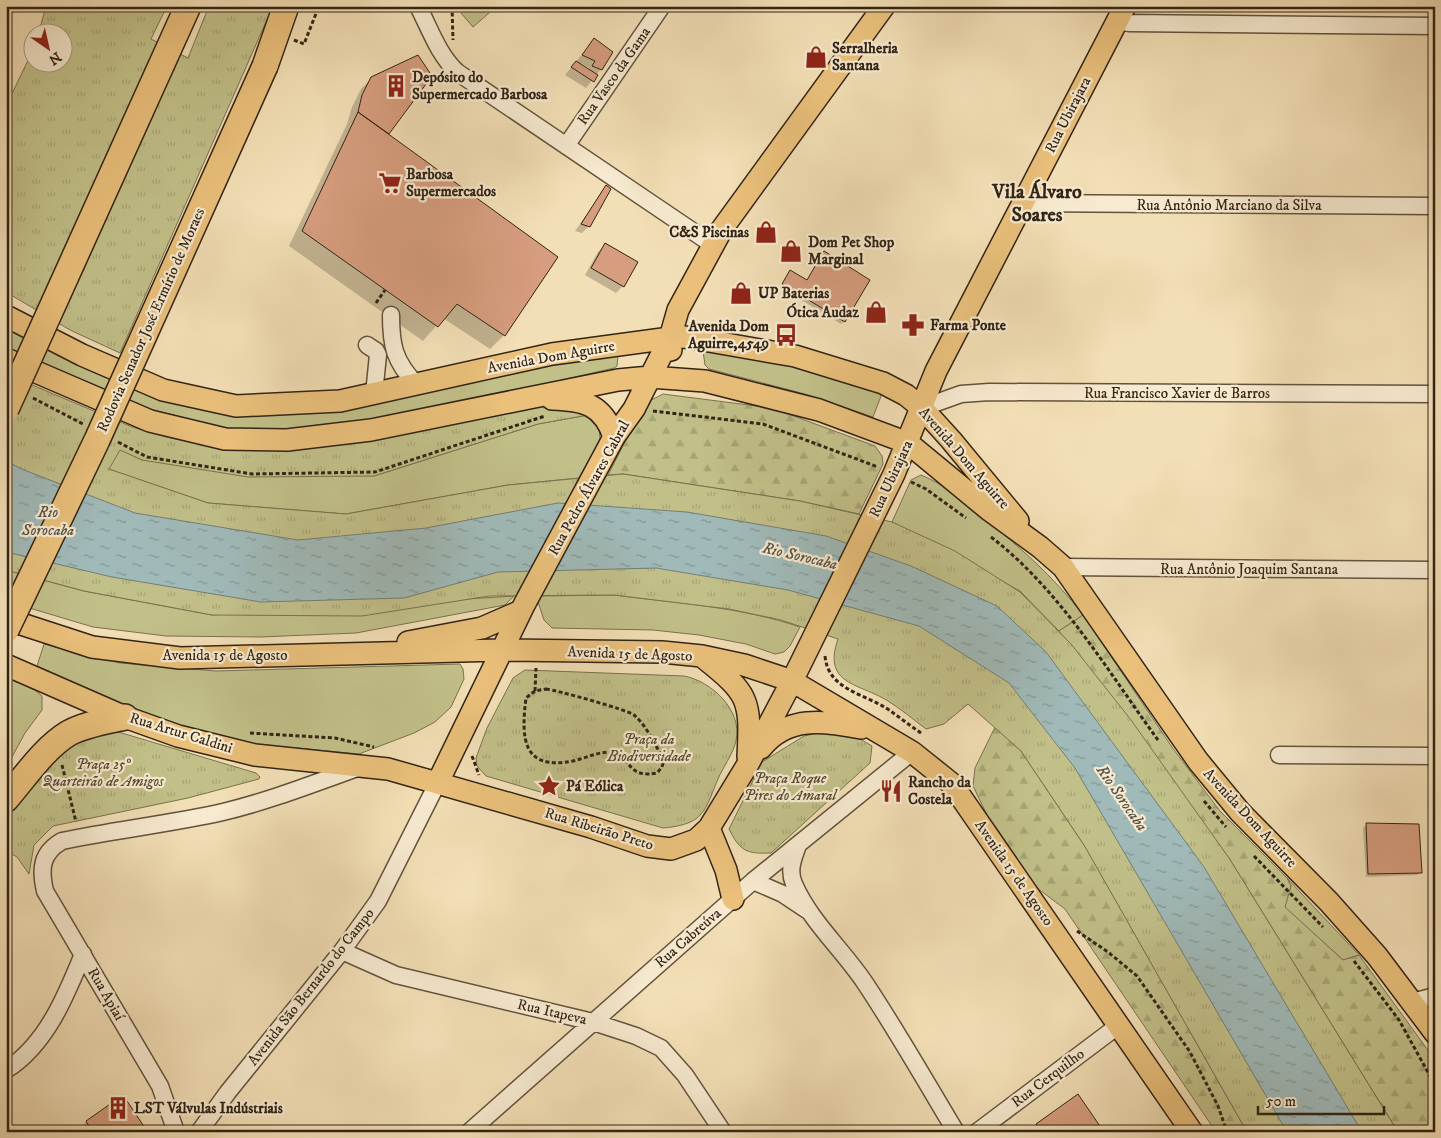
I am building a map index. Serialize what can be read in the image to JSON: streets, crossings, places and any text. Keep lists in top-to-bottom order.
{
  "streets": {
    "highway": ["Rodovia Senador José Ermírio de Moraes"],
    "main road": [
      "Rua Ubirajara",
      "Avenida Dom Aguirre",
      "Rua Pedro Álvares Cabral",
      "Avenida 15 de Agosto",
      "Rua Artur Caldini",
      "Rua Ribeirão Preto"
    ],
    "street": [
      "Rua Vasco da Gama",
      "Rua Antônio Marciano da Silva",
      "Rua Francisco Xavier de Barros",
      "Rua Antônio Joaquim Santana",
      "Rua Cabreúva",
      "Avenida São Bernardo do Campo",
      "Rua Apiaí",
      "Rua Itapeva",
      "Rua Cerquilho"
    ]
  },
  "crossings": [
    ["Rua Ubirajara", "Rua Antônio Marciano da Silva"],
    ["Rua Ubirajara", "Avenida Dom Aguirre"],
    ["Rua Ubirajara", "Rua Francisco Xavier de Barros"],
    ["Rua Ubirajara", "Avenida 15 de Agosto"],
    ["Rua Ubirajara", "Rua Ribeirão Preto"],
    ["Avenida Dom Aguirre", "Rua Francisco Xavier de Barros"],
    ["Avenida Dom Aguirre", "Rua Pedro Álvares Cabral"],
    ["Avenida Dom Aguirre", "Rua Antônio Joaquim Santana"],
    ["Avenida 15 de Agosto", "Rua Ribeirão Preto"],
    ["Avenida 15 de Agosto", "Rua Cabreúva"],
    ["Avenida 15 de Agosto", "Rua Cerquilho"],
    ["Rua Artur Caldini", "Rua Ribeirão Preto"],
    ["Rua Artur Caldini", "Avenida São Bernardo do Campo"],
    ["Rua Artur Caldini", "Rua Apiaí"],
    ["Rua Ribeirão Preto", "Avenida São Bernardo do Campo"],
    ["Rua Cabreúva", "Rua Itapeva"],
    ["Avenida São Bernardo do Campo", "Rua Itapeva"]
  ],
  "districts": ["Vila Álvaro Soares"],
  "water": ["Rio Sorocaba"],
  "parks": ["Praça da Biodiversidade", "Praça 25º Quarteirão de Amigos", "Praça Roque Pires do Amaral"],
  "places": {
    "shop": [
      "Serralheria Santana",
      "C&S Piscinas",
      "Dom Pet Shop Marginal",
      "UP Baterias",
      "Ótica Audaz"
    ],
    "building": ["Depósito do Supermercado Barbosa", "LST Válvulas Indústriais"],
    "supermarket": ["Barbosa Supermercados"],
    "pharmacy": ["Farma Ponte"],
    "bus stop": ["Avenida Dom Aguirre,4549"],
    "place": ["Pá Eólica"],
    "restaurant": ["Rancho da Costela"]
  },
  "scale_bar": "50 m",
  "north": "bottom right"
}
